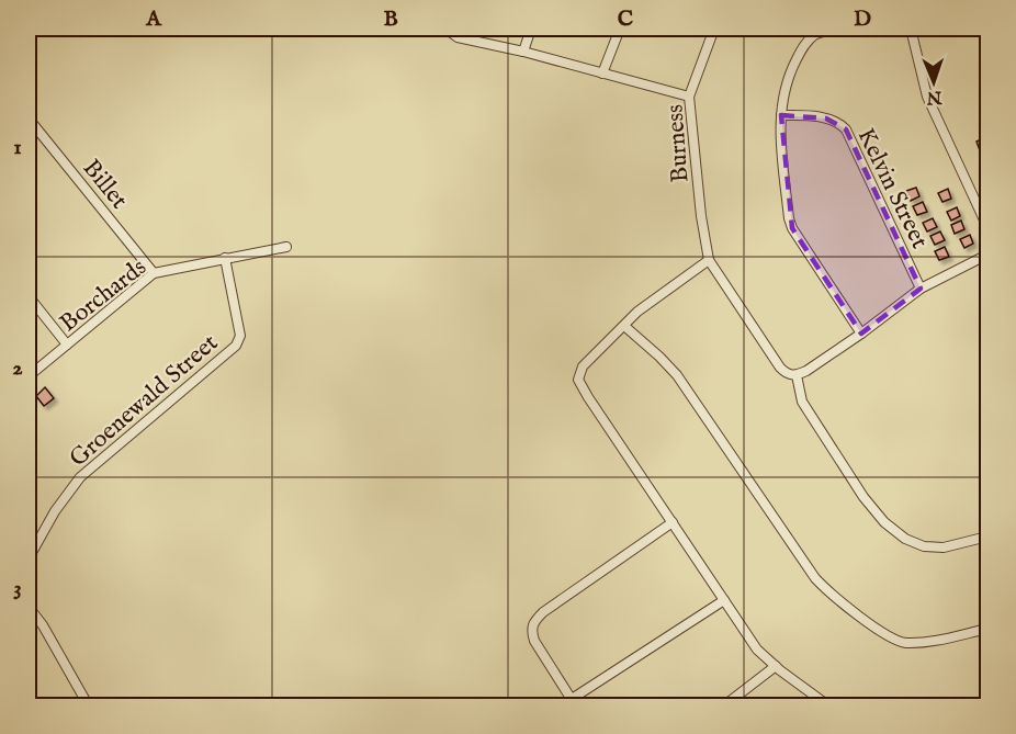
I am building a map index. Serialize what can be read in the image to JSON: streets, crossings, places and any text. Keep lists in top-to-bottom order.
{
  "streets": {
    "street": [
      "Burness",
      "Billet",
      "Kelvin Street",
      "Borchards",
      "Groenewald Street"
    ]
  },
  "crossings": [
    ["Billet", "Borchards"],
    ["Borchards", "Groenewald Street"]
  ],
  "north": "bottom",
  "grid": {
    "columns": [
      "A",
      "B",
      "C",
      "D"
    ],
    "rows": ["1", "2", "3"]
  }
}
